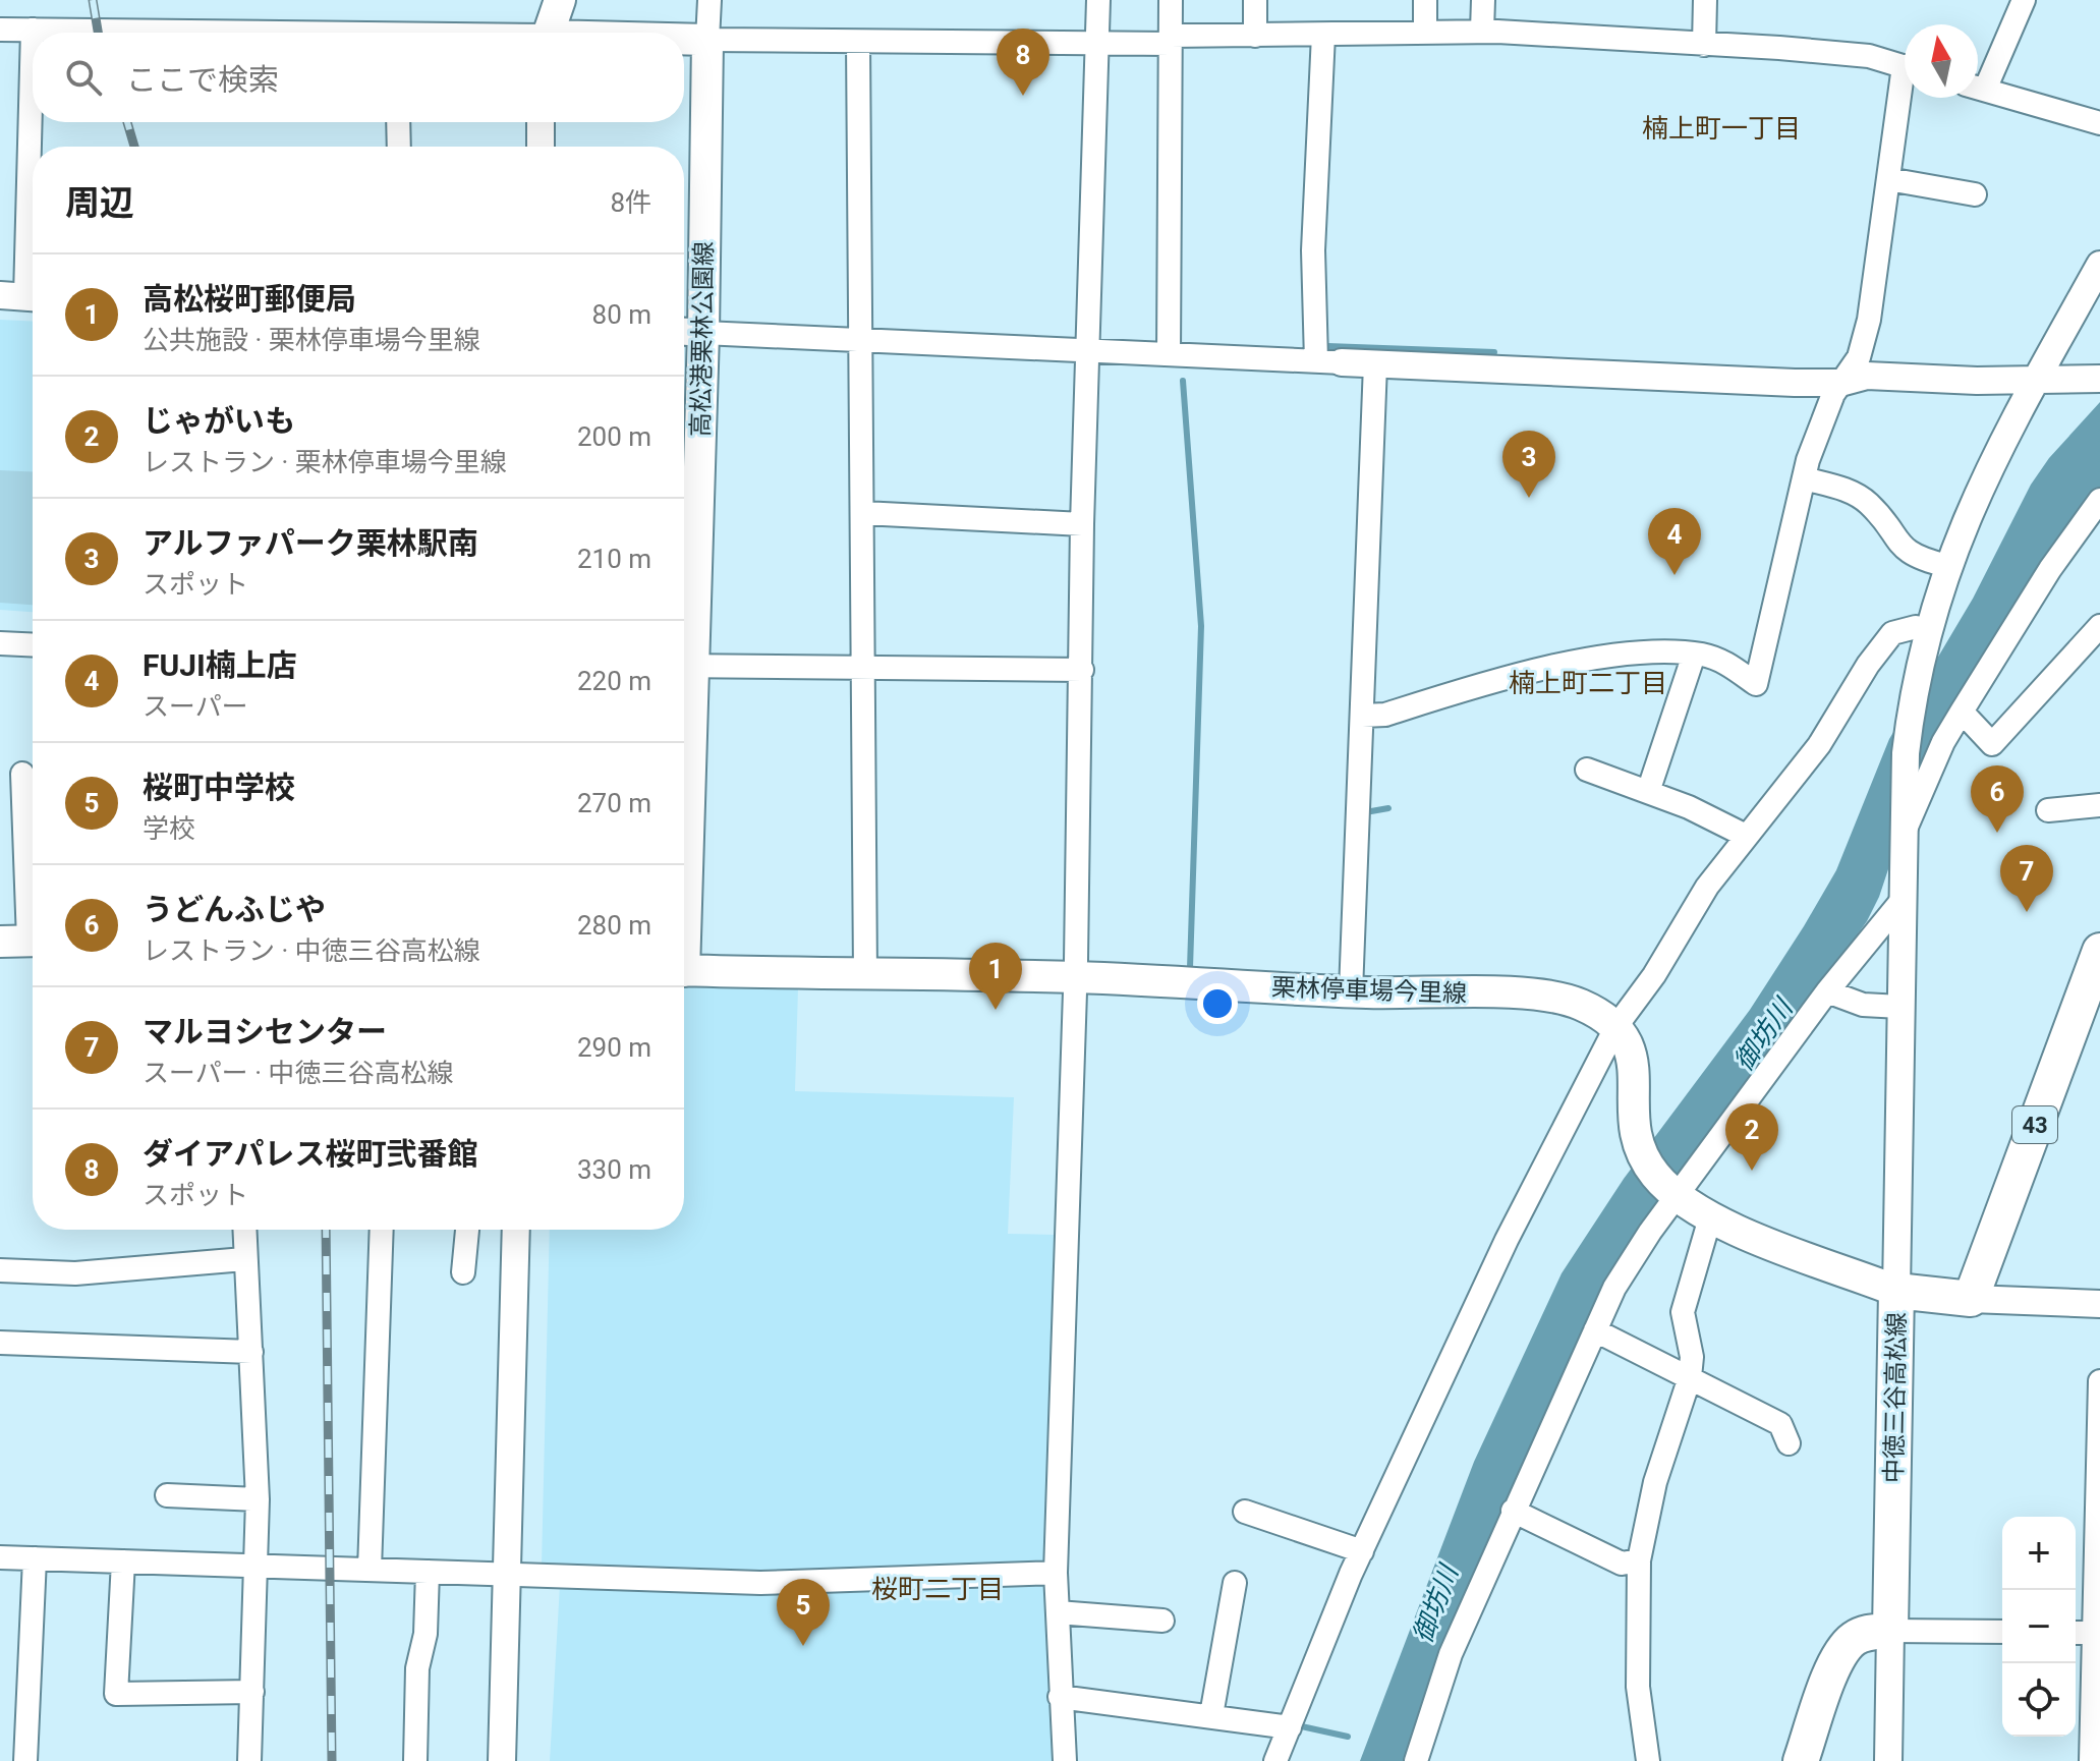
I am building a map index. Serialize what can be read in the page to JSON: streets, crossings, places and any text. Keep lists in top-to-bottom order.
{
  "streets": {
    "main road": [
      "高松港栗林公園線",
      "栗林停車場今里線",
      "43",
      "中徳三谷高松線"
    ]
  },
  "crossings": [
    ["43", "中徳三谷高松線"]
  ],
  "districts": ["楠上町一丁目", "楠上町二丁目", "桜町二丁目"],
  "water": ["御坊川"],
  "north": "top",
  "page": {
    "pins": [
      "8",
      "3",
      "4",
      "6",
      "7",
      "1",
      "2",
      "5"
    ],
    "search": "ここで検索",
    "heading": ["周辺", "8件"],
    "list": [
      {
        "mark": "1",
        "name": "高松桜町郵便局",
        "note": "公共施設 · 栗林停車場今里線",
        "value": "80 m"
      },
      {
        "mark": "2",
        "name": "じゃがいも",
        "note": "レストラン · 栗林停車場今里線",
        "value": "200 m"
      },
      {
        "mark": "3",
        "name": "アルファパーク栗林駅南",
        "note": "スポット",
        "value": "210 m"
      },
      {
        "mark": "4",
        "name": "FUJI楠上店",
        "note": "スーパー",
        "value": "220 m"
      },
      {
        "mark": "5",
        "name": "桜町中学校",
        "note": "学校",
        "value": "270 m"
      },
      {
        "mark": "6",
        "name": "うどんふじや",
        "note": "レストラン · 中徳三谷高松線",
        "value": "280 m"
      },
      {
        "mark": "7",
        "name": "マルヨシセンター",
        "note": "スーパー · 中徳三谷高松線",
        "value": "290 m"
      },
      {
        "mark": "8",
        "name": "ダイアパレス桜町弐番館",
        "note": "スポット",
        "value": "330 m"
      }
    ],
    "map_buttons": ["+", "−"]
  }
}
